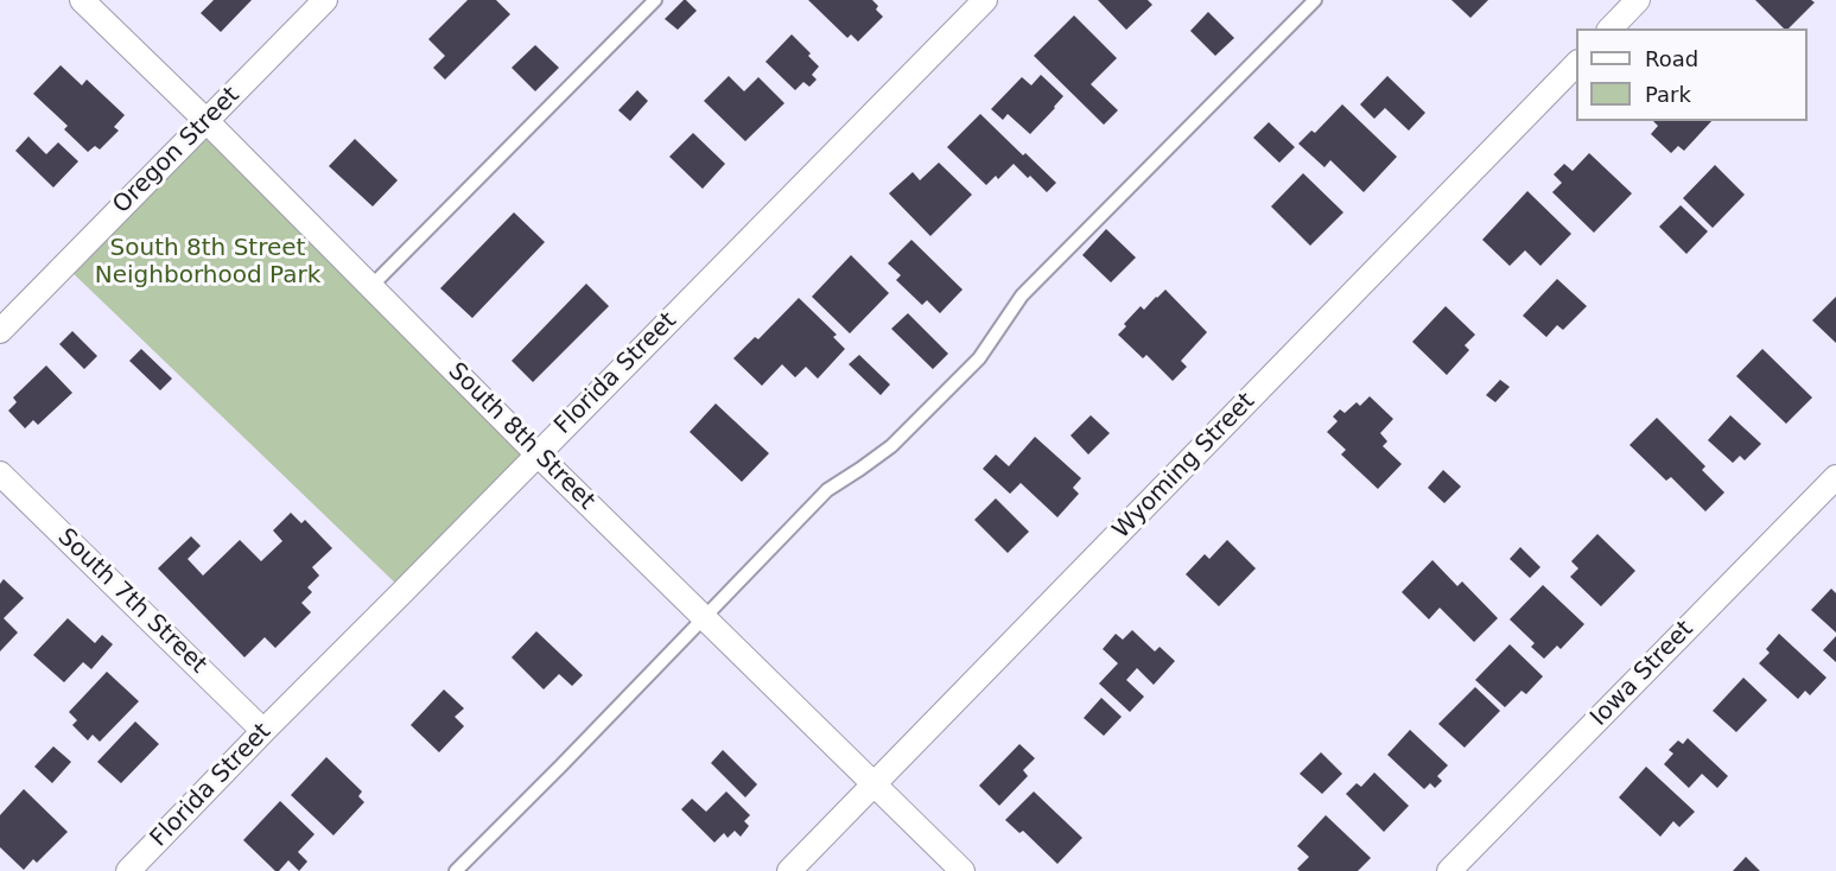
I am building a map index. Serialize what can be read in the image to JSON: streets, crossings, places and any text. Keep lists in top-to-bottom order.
{
  "streets": {
    "street": [
      "Oregon Street",
      "Florida Street",
      "South 8th Street",
      "Wyoming Street",
      "South 7th Street",
      "Iowa Street"
    ]
  },
  "crossings": [
    ["Oregon Street", "South 8th Street"],
    ["Florida Street", "South 8th Street"],
    ["Florida Street", "South 7th Street"],
    ["South 8th Street", "Wyoming Street"]
  ],
  "parks": ["South 8th Street Neighborhood Park"],
  "legend": ["Road", "Park"]
}
